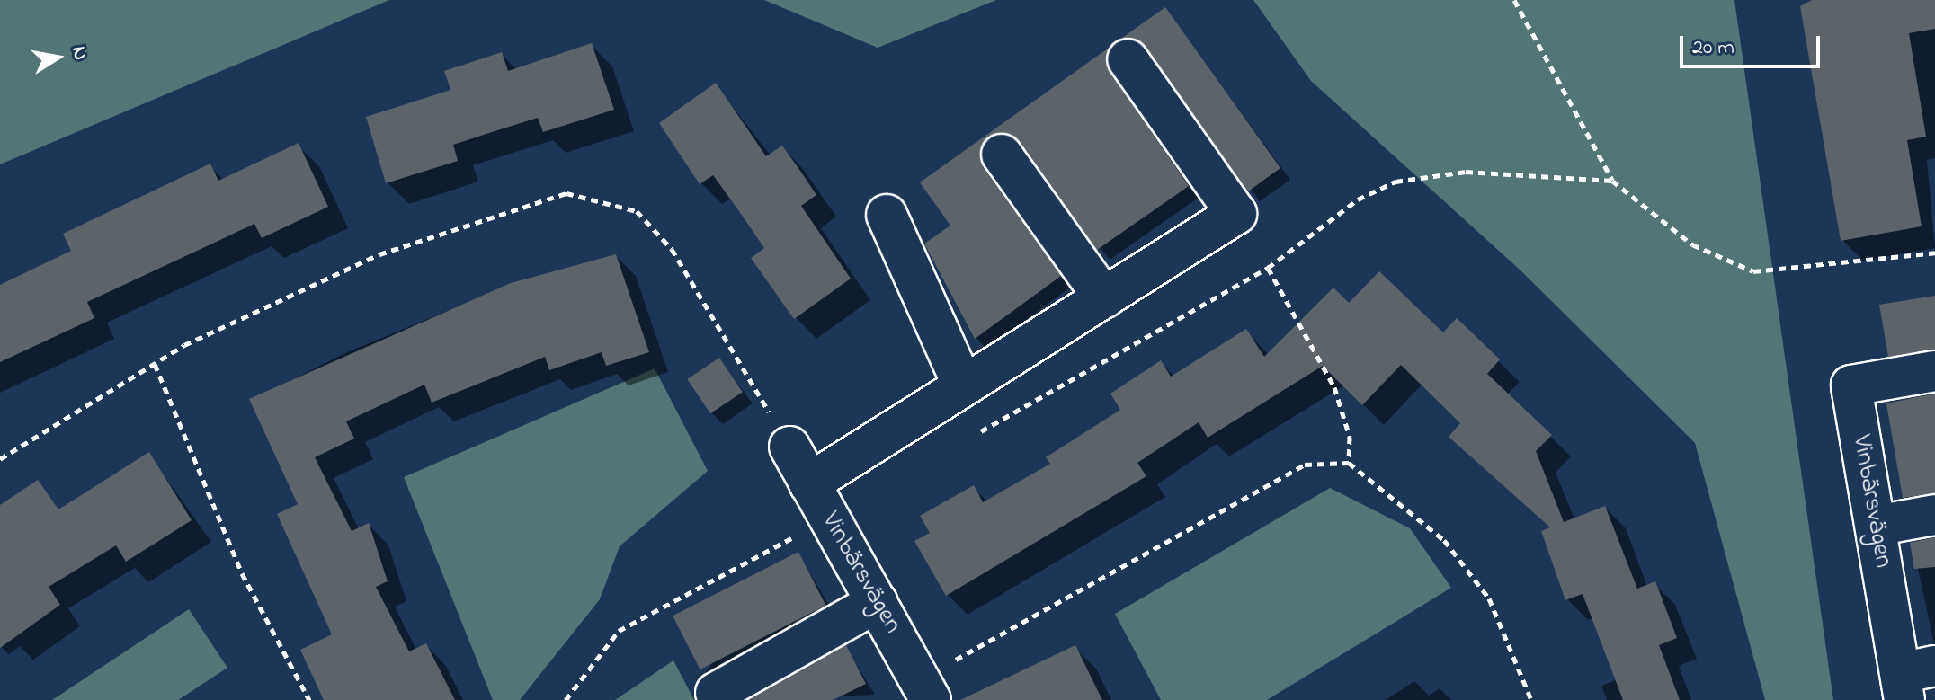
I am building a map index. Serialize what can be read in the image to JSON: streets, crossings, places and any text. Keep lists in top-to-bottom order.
{
  "streets": {
    "lane": ["Vinbärsvägen"]
  },
  "scale_bar": "20 m",
  "north": "right"
}
